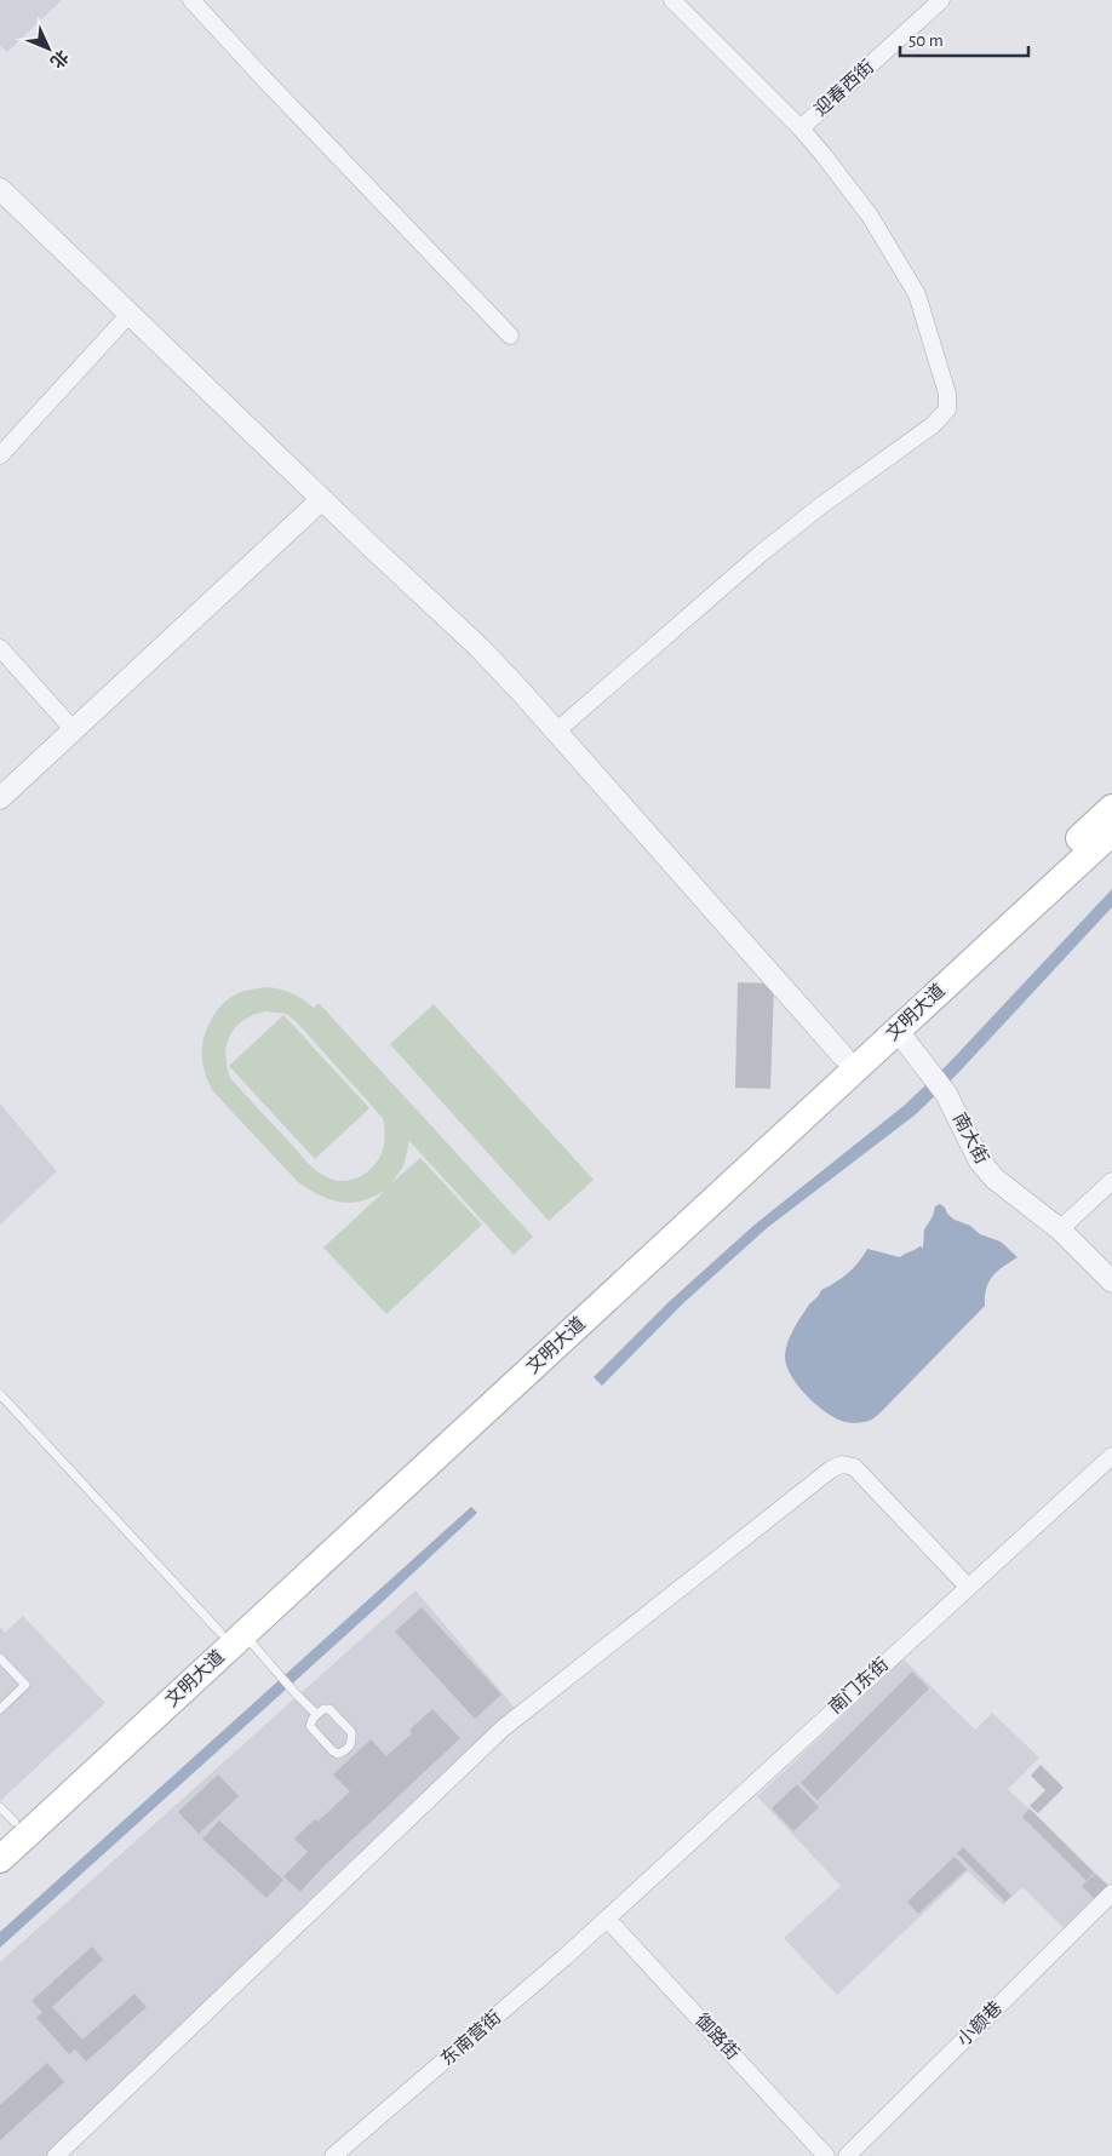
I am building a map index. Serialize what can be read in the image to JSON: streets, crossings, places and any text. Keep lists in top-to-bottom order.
{
  "streets": {
    "main road": ["文明大道"],
    "street": [
      "迎春西街",
      "南大街",
      "南门东街",
      "小颜巷",
      "御路街",
      "东南营街"
    ]
  },
  "crossings": [
    ["文明大道", "南大街"],
    ["南门东街", "御路街"],
    ["南门东街", "东南营街"],
    ["御路街", "东南营街"]
  ],
  "scale_bar": "50 m",
  "north": "bottom right"
}
